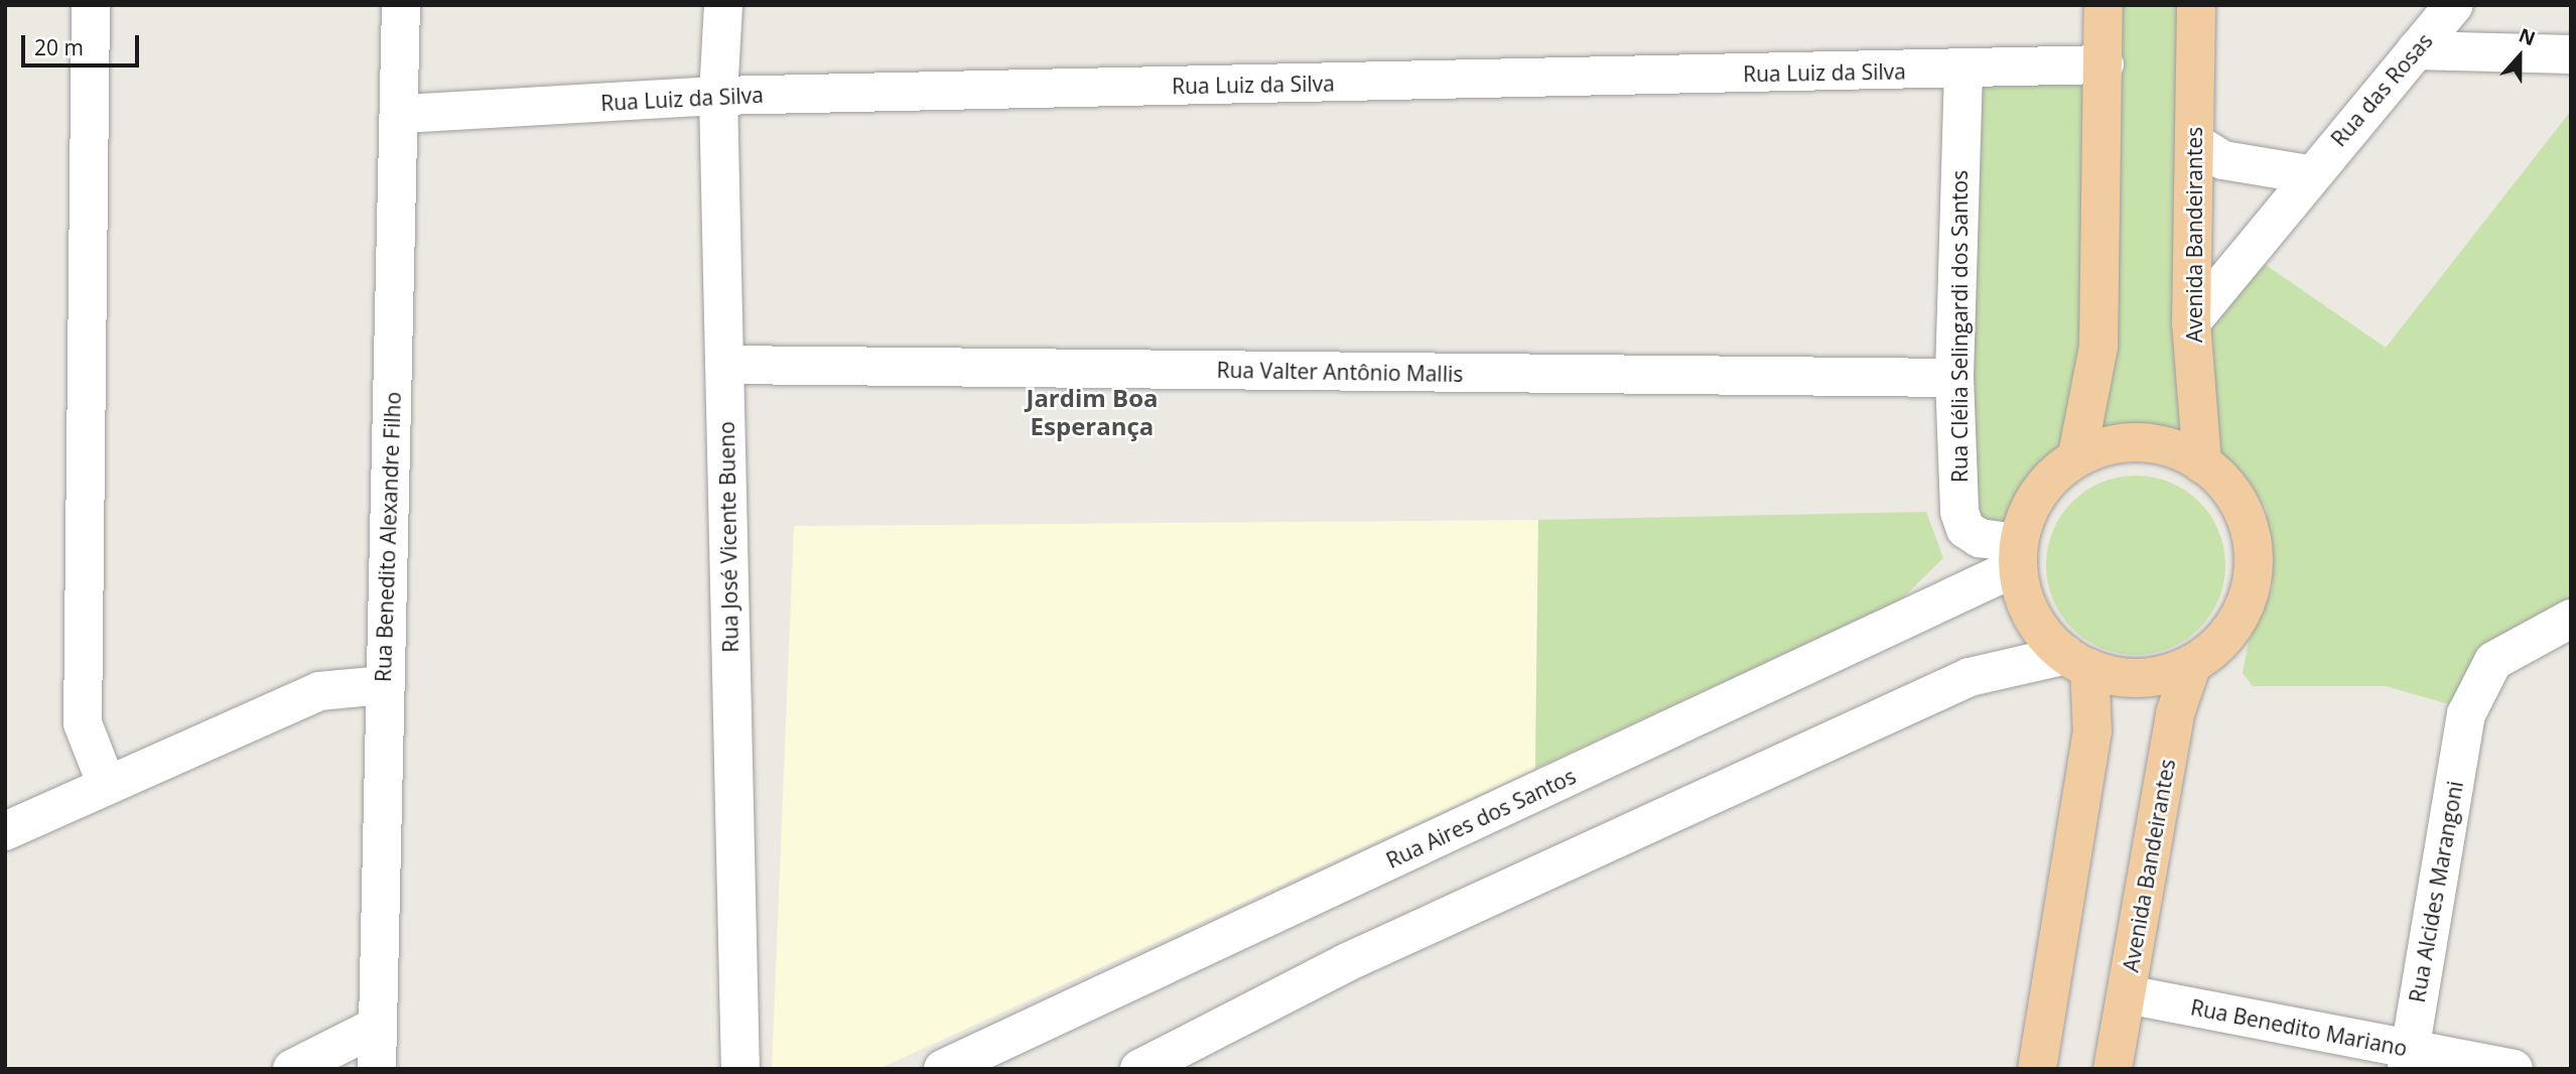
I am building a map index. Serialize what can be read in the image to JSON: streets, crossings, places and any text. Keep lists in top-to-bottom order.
{
  "streets": {
    "main road": ["Avenida Bandeirantes"],
    "street": [
      "Rua Luiz da Silva",
      "Rua das Rosas",
      "Rua Clélia Selingardi dos Santos",
      "Rua Valter Antônio Mallis",
      "Rua Benedito Alexandre Filho",
      "Rua José Vicente Bueno",
      "Rua Aires dos Santos",
      "Rua Alcides Marangoni",
      "Rua Benedito Mariano"
    ]
  },
  "crossings": [
    ["Rua Luiz da Silva", "Rua Clélia Selingardi dos Santos"],
    ["Rua Luiz da Silva", "Rua Benedito Alexandre Filho"],
    ["Rua Luiz da Silva", "Rua José Vicente Bueno"],
    ["Rua das Rosas", "Avenida Bandeirantes"],
    ["Avenida Bandeirantes", "Rua Clélia Selingardi dos Santos"],
    ["Avenida Bandeirantes", "Rua Aires dos Santos"],
    ["Avenida Bandeirantes", "Rua Benedito Mariano"],
    ["Rua Clélia Selingardi dos Santos", "Rua Valter Antônio Mallis"],
    ["Rua Clélia Selingardi dos Santos", "Rua Aires dos Santos"],
    ["Rua Valter Antônio Mallis", "Rua José Vicente Bueno"],
    ["Rua Alcides Marangoni", "Rua Benedito Mariano"]
  ],
  "districts": ["Jardim Boa Esperança"],
  "scale_bar": "20 m",
  "north": "top"
}
